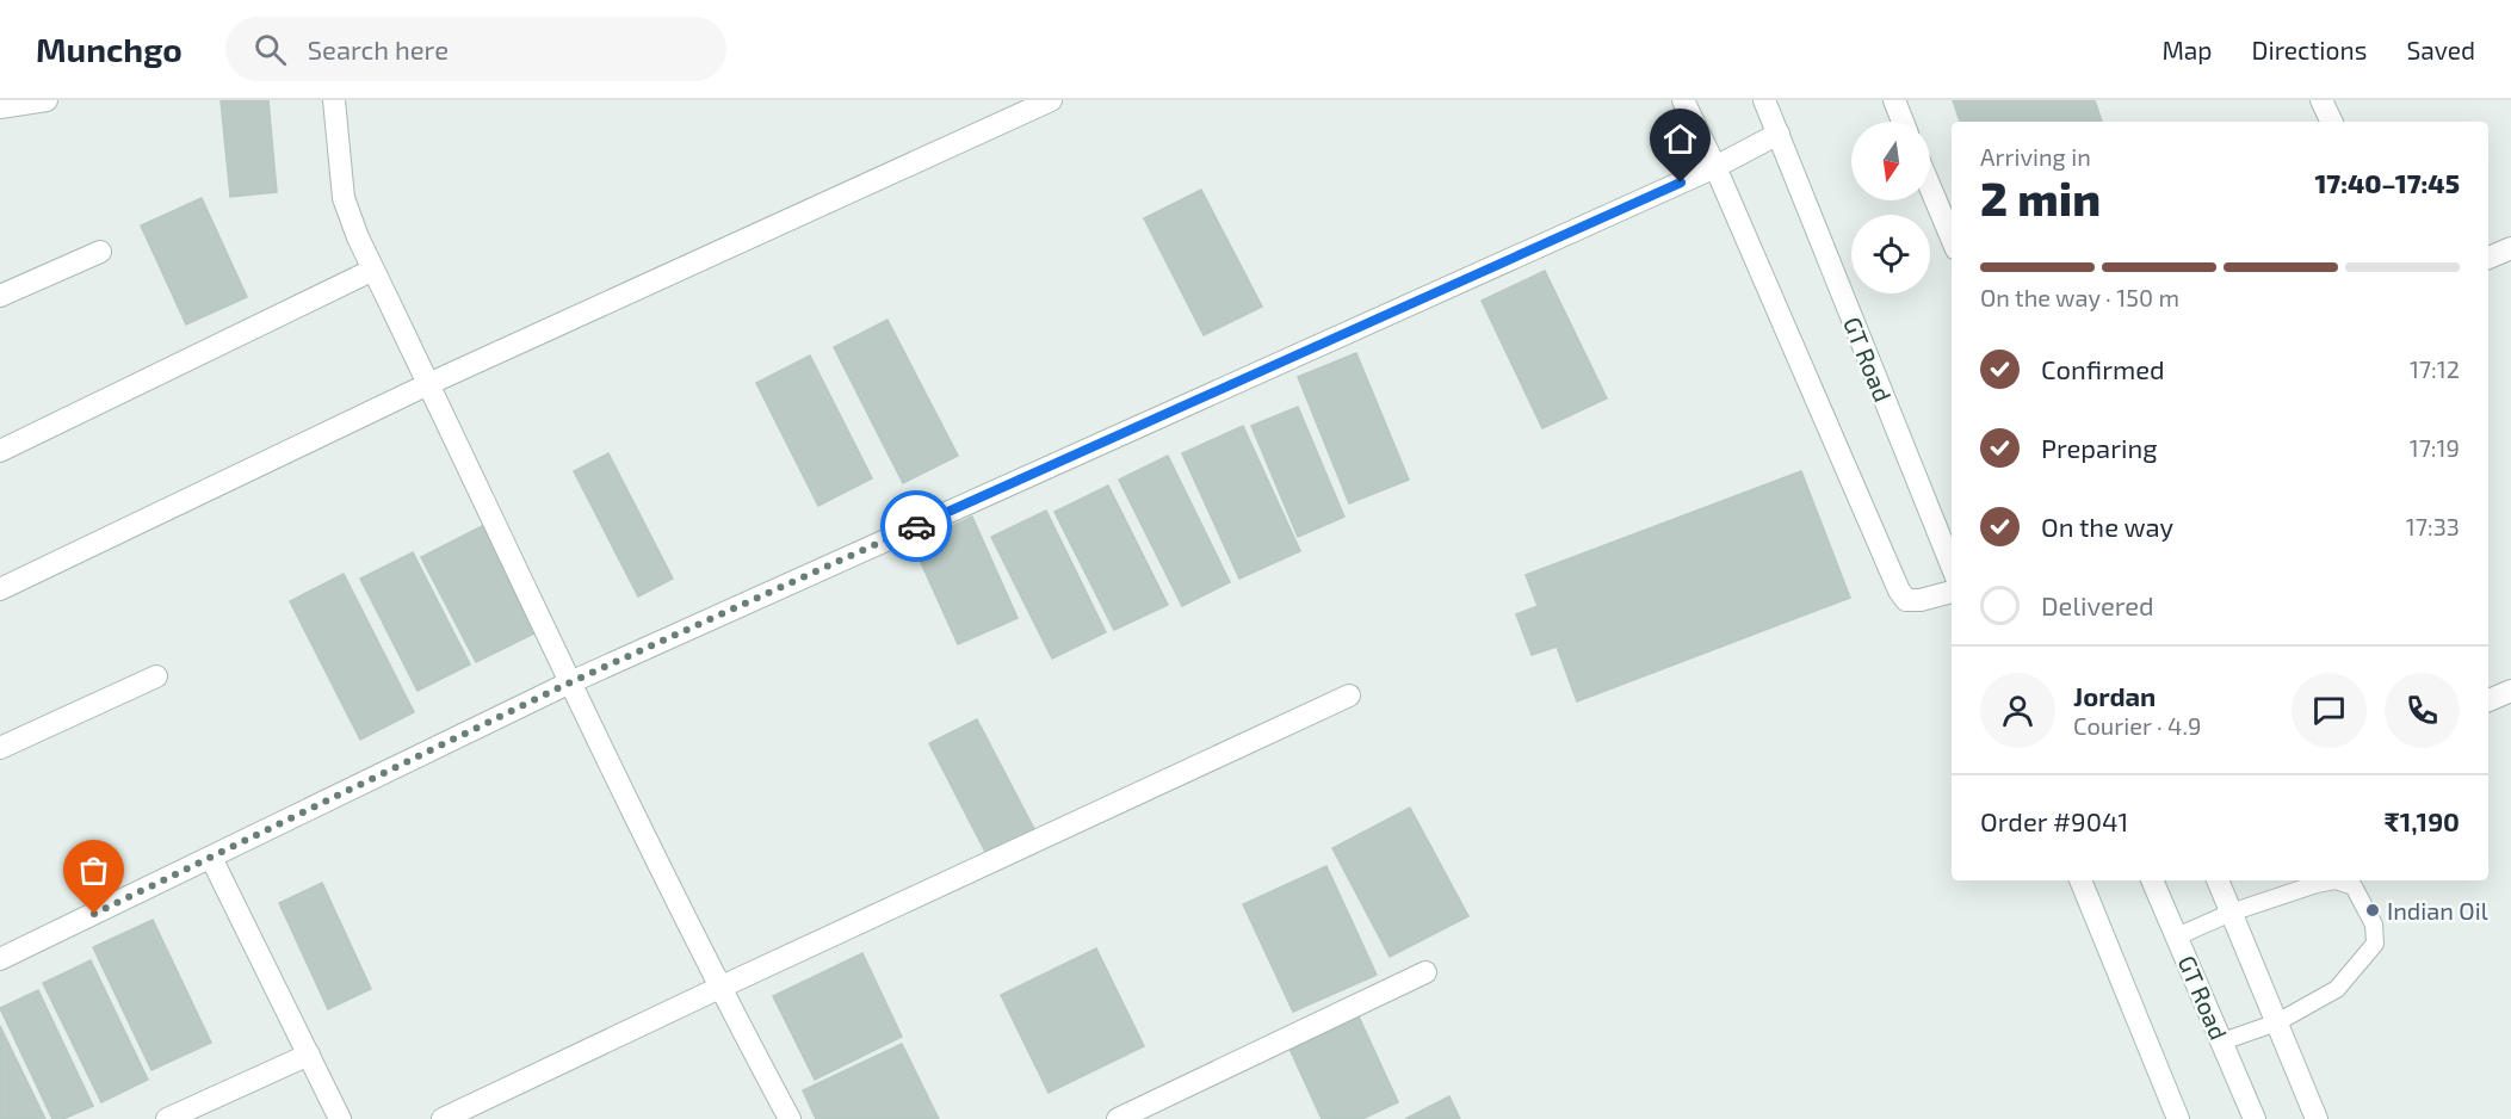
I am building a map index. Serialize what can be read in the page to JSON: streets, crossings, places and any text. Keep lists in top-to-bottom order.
{
  "streets": {
    "street": ["GT Road"]
  },
  "places": ["Indian Oil"],
  "north": "bottom",
  "page": {
    "header": "Munchgo",
    "search": "Search here",
    "nav": ["Map", "Directions", "Saved"],
    "heading": ["2 min", "Arriving in", "17:40–17:45"],
    "panel": [
      "Jordan",
      "Courier · 4.9",
      "Order #9041",
      "₹1,190"
    ],
    "bar": "On the way · 150 m",
    "list": [
      ["Confirmed", "17:12"],
      ["Preparing", "17:19"],
      ["On the way", "17:33"],
      "Delivered"
    ]
  }
}
